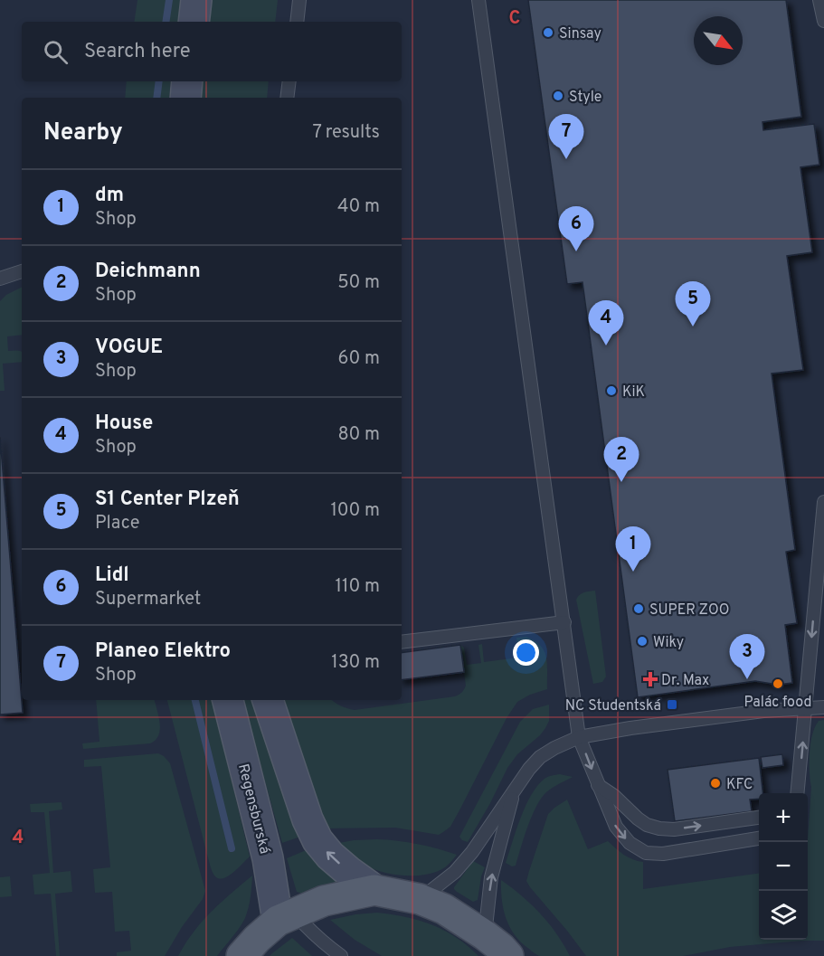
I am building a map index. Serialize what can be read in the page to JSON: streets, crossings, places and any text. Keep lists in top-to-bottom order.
{
  "streets": {
    "main road": ["Regensburská"]
  },
  "places": {
    "other": [
      "Sinsay",
      "Style",
      "KiK",
      "SUPER ZOO",
      "Wiky",
      "Palác food",
      "KFC"
    ],
    "health": ["Dr. Max"],
    "transit": ["NC Studentská"]
  },
  "north": "bottom right",
  "page": {
    "search": "Search here",
    "heading": ["Nearby", "7 results"],
    "pins": [
      "7",
      "6",
      "5",
      "4",
      "2",
      "1",
      "3"
    ],
    "list": [
      {
        "mark": "1",
        "name": "dm",
        "note": "Shop",
        "value": "40 m"
      },
      {
        "mark": "2",
        "name": "Deichmann",
        "note": "Shop",
        "value": "50 m"
      },
      {
        "mark": "3",
        "name": "VOGUE",
        "note": "Shop",
        "value": "60 m"
      },
      {
        "mark": "4",
        "name": "House",
        "note": "Shop",
        "value": "80 m"
      },
      {
        "mark": "5",
        "name": "S1 Center Plzeň",
        "note": "Place",
        "value": "100 m"
      },
      {
        "mark": "6",
        "name": "Lidl",
        "note": "Supermarket",
        "value": "110 m"
      },
      {
        "mark": "7",
        "name": "Planeo Elektro",
        "note": "Shop",
        "value": "130 m"
      }
    ],
    "map_buttons": ["+", "−"]
  },
  "grid": {
    "columns": ["C"],
    "rows": ["4"]
  }
}
